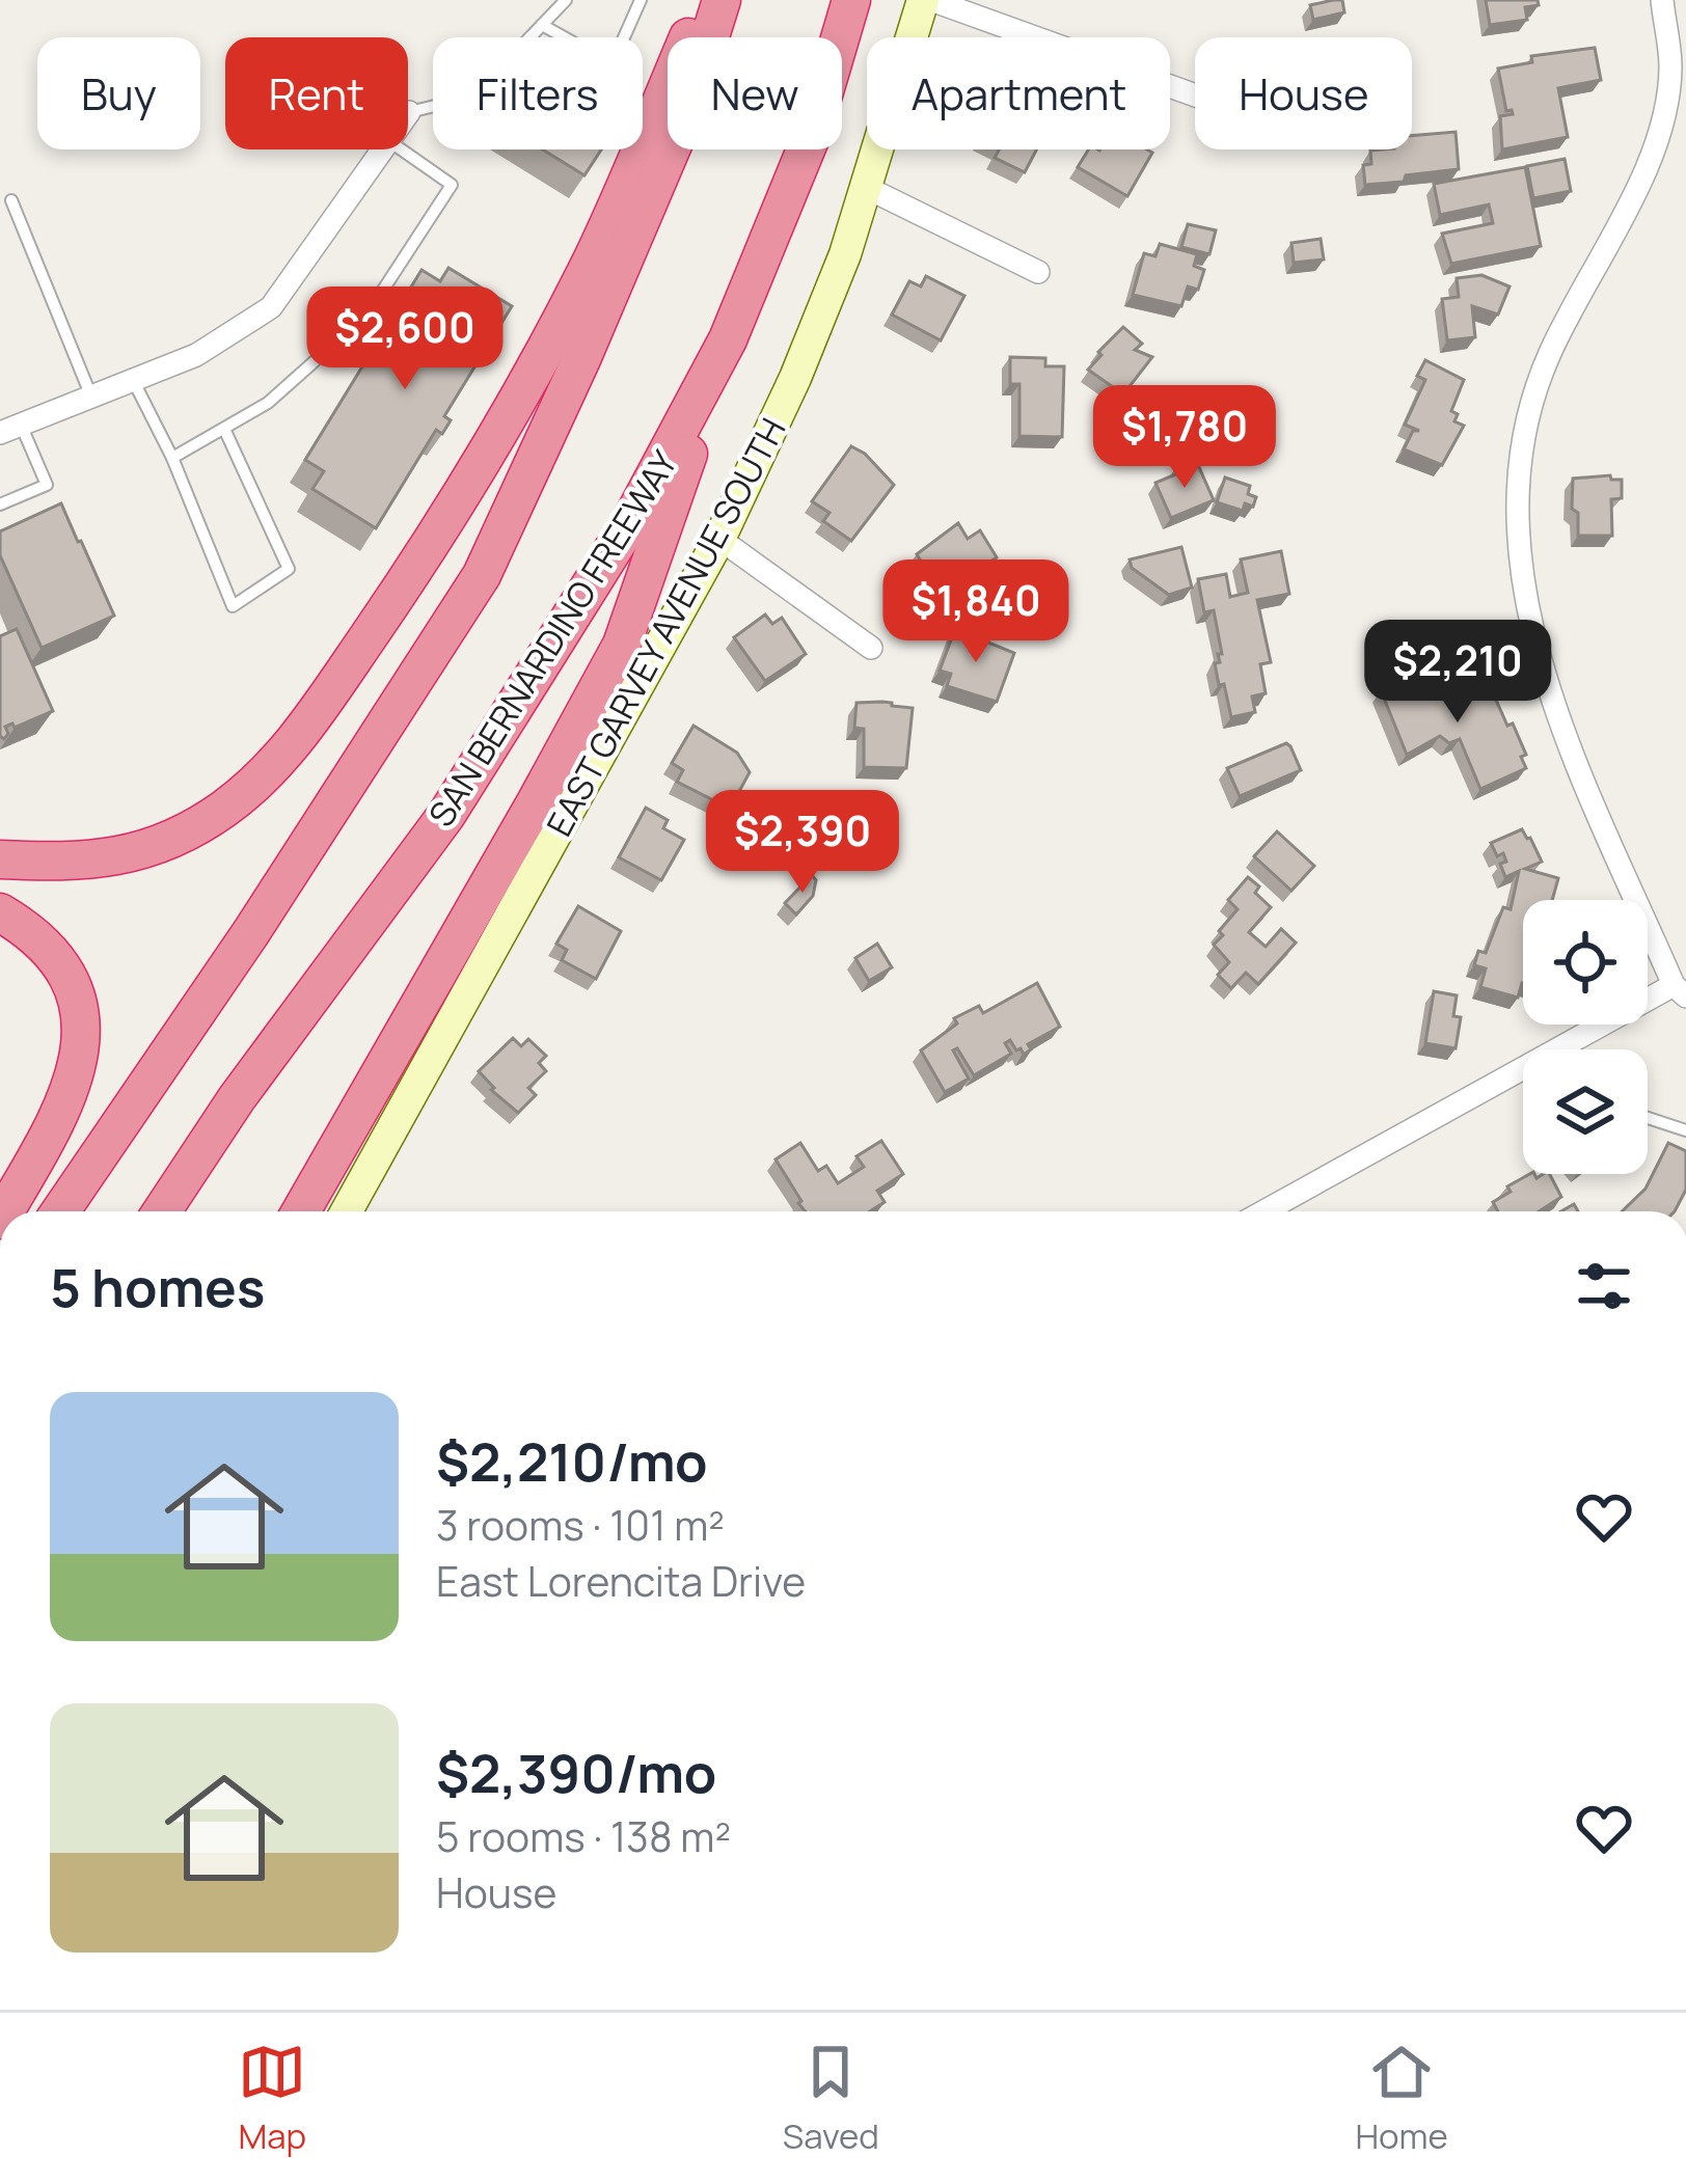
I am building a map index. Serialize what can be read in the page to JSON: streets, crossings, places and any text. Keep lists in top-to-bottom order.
{
  "streets": {
    "highway": ["SAN BERNARDINO FREEWAY"],
    "street": ["EAST GARVEY AVENUE SOUTH"]
  },
  "page": {
    "chip": [
      "Buy",
      "Rent",
      "Filters",
      "New",
      "Apartment",
      "House"
    ],
    "price": [
      "$2,600",
      "$1,780",
      "$1,840",
      "$2,210",
      "$2,390"
    ],
    "heading": "5 homes",
    "list": [
      {
        "name": "$2,210/mo",
        "note": "3 rooms · 101 m² · East Lorencita Drive"
      },
      {
        "name": "$2,390/mo",
        "note": "5 rooms · 138 m² · House"
      }
    ],
    "tabs": ["Map", "Saved", "Home"]
  }
}
